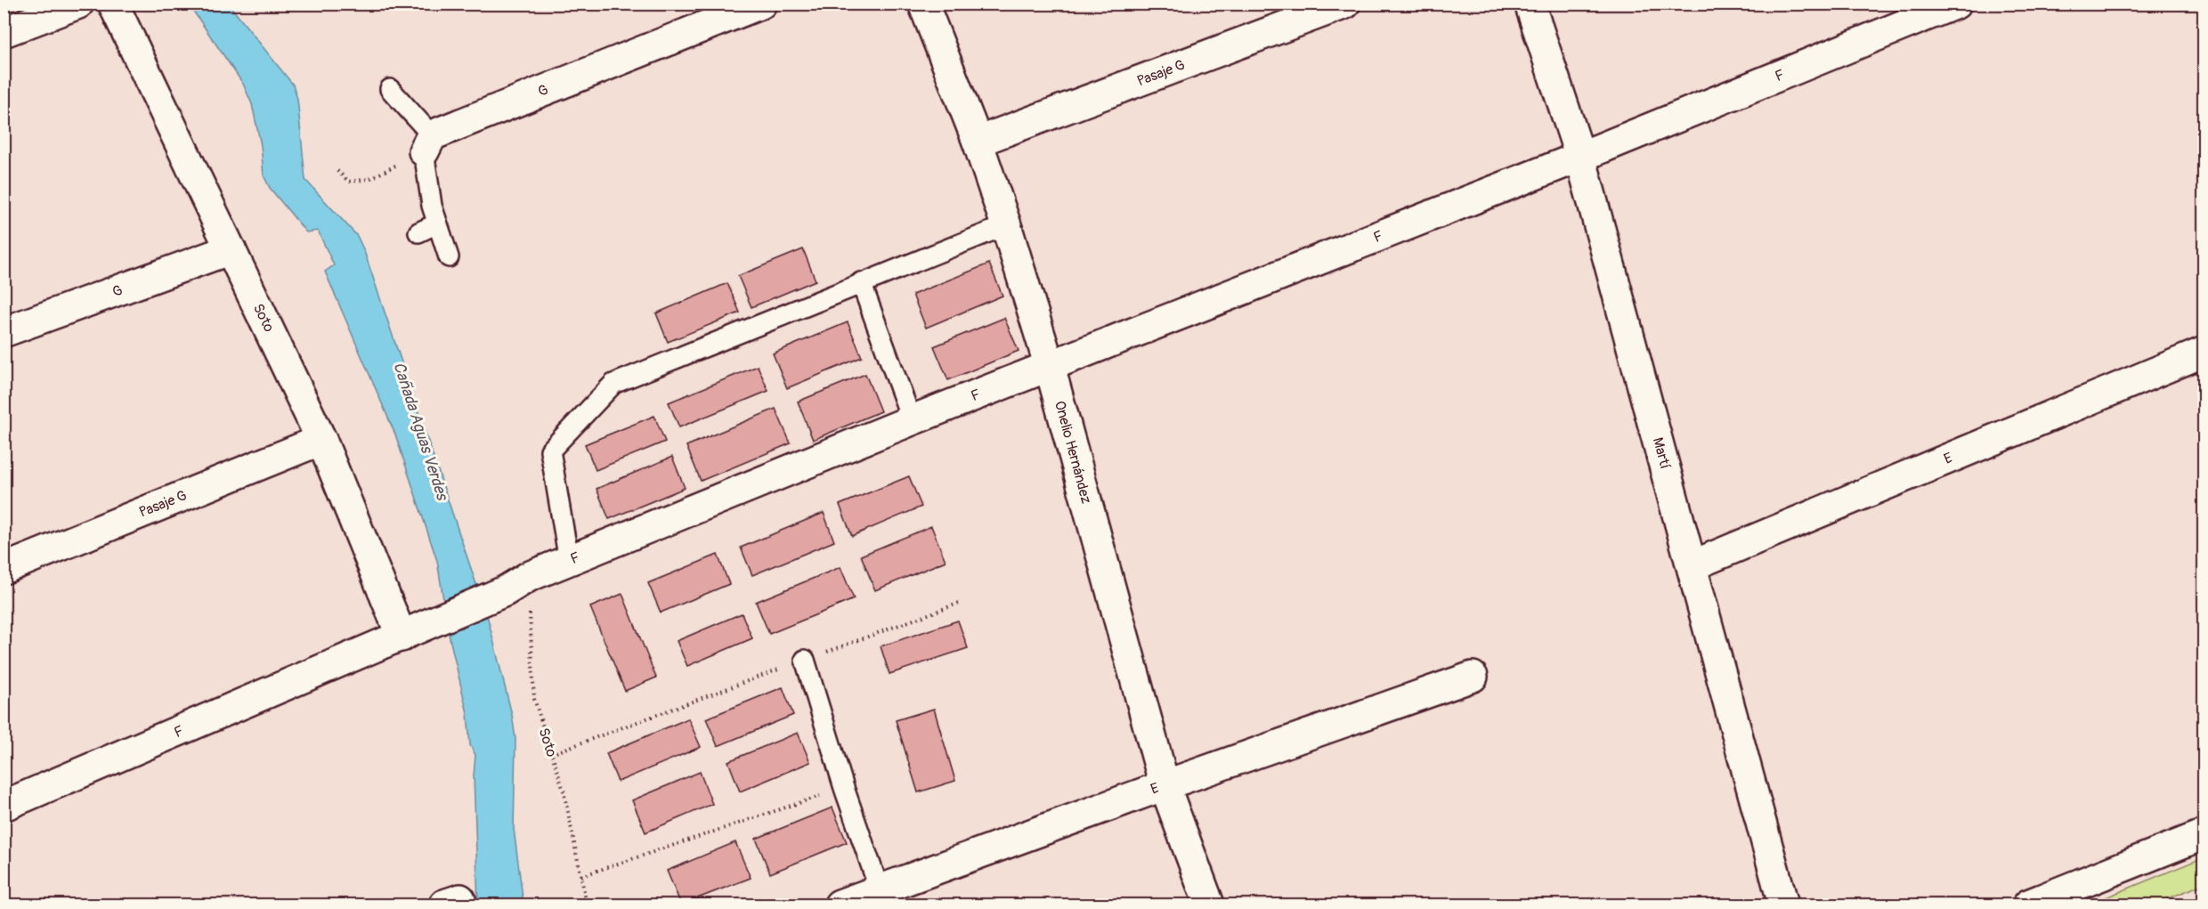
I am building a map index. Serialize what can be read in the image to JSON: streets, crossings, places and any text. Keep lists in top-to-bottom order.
{
  "streets": {
    "street": [
      "Pasaje G",
      "F",
      "G",
      "Soto",
      "Onelio Hernández",
      "Martí",
      "E"
    ]
  },
  "crossings": [
    ["Pasaje G", "Soto"],
    ["Pasaje G", "Onelio Hernández"],
    ["F", "Soto"],
    ["F", "Onelio Hernández"],
    ["F", "Martí"],
    ["G", "Soto"],
    ["Onelio Hernández", "E"],
    ["Martí", "E"]
  ],
  "water": ["Cañada Aguas Verdes"]
}
